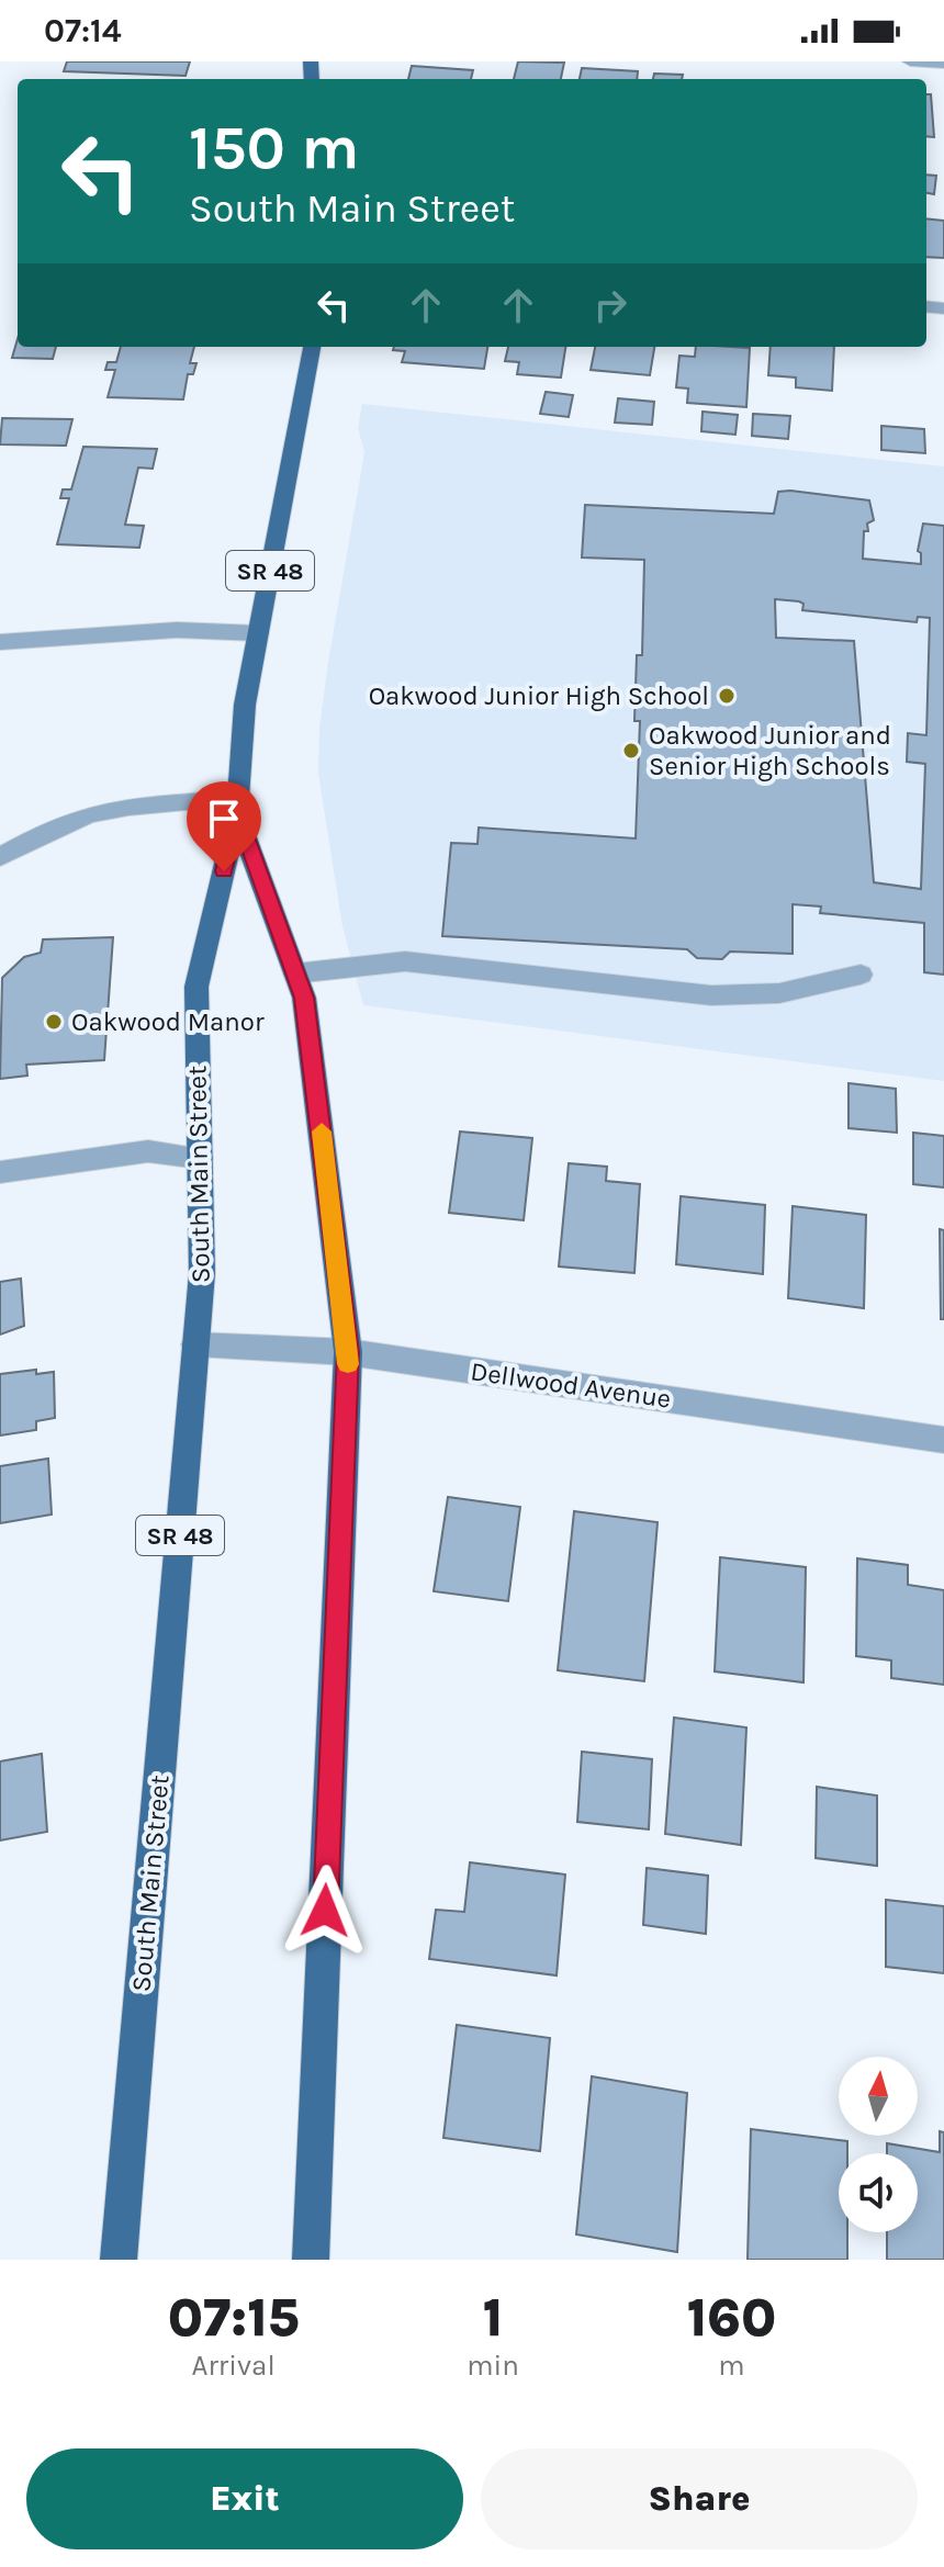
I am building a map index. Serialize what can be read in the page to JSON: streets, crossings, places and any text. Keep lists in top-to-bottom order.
{
  "streets": {
    "main road": ["SR 48", "South Main Street"],
    "street": ["Dellwood Avenue"]
  },
  "crossings": [
    ["South Main Street", "Dellwood Avenue"]
  ],
  "places": ["Oakwood Junior High School", "Oakwood Junior and Senior High Schools", "Oakwood Manor"],
  "north": "top",
  "page": {
    "status": "07:14",
    "turn": ["150 m", "South Main Street"],
    "eta": [
      "07:15",
      "Arrival",
      "1",
      "min",
      "160",
      "m"
    ],
    "buttons": ["Exit", "Share"]
  }
}
